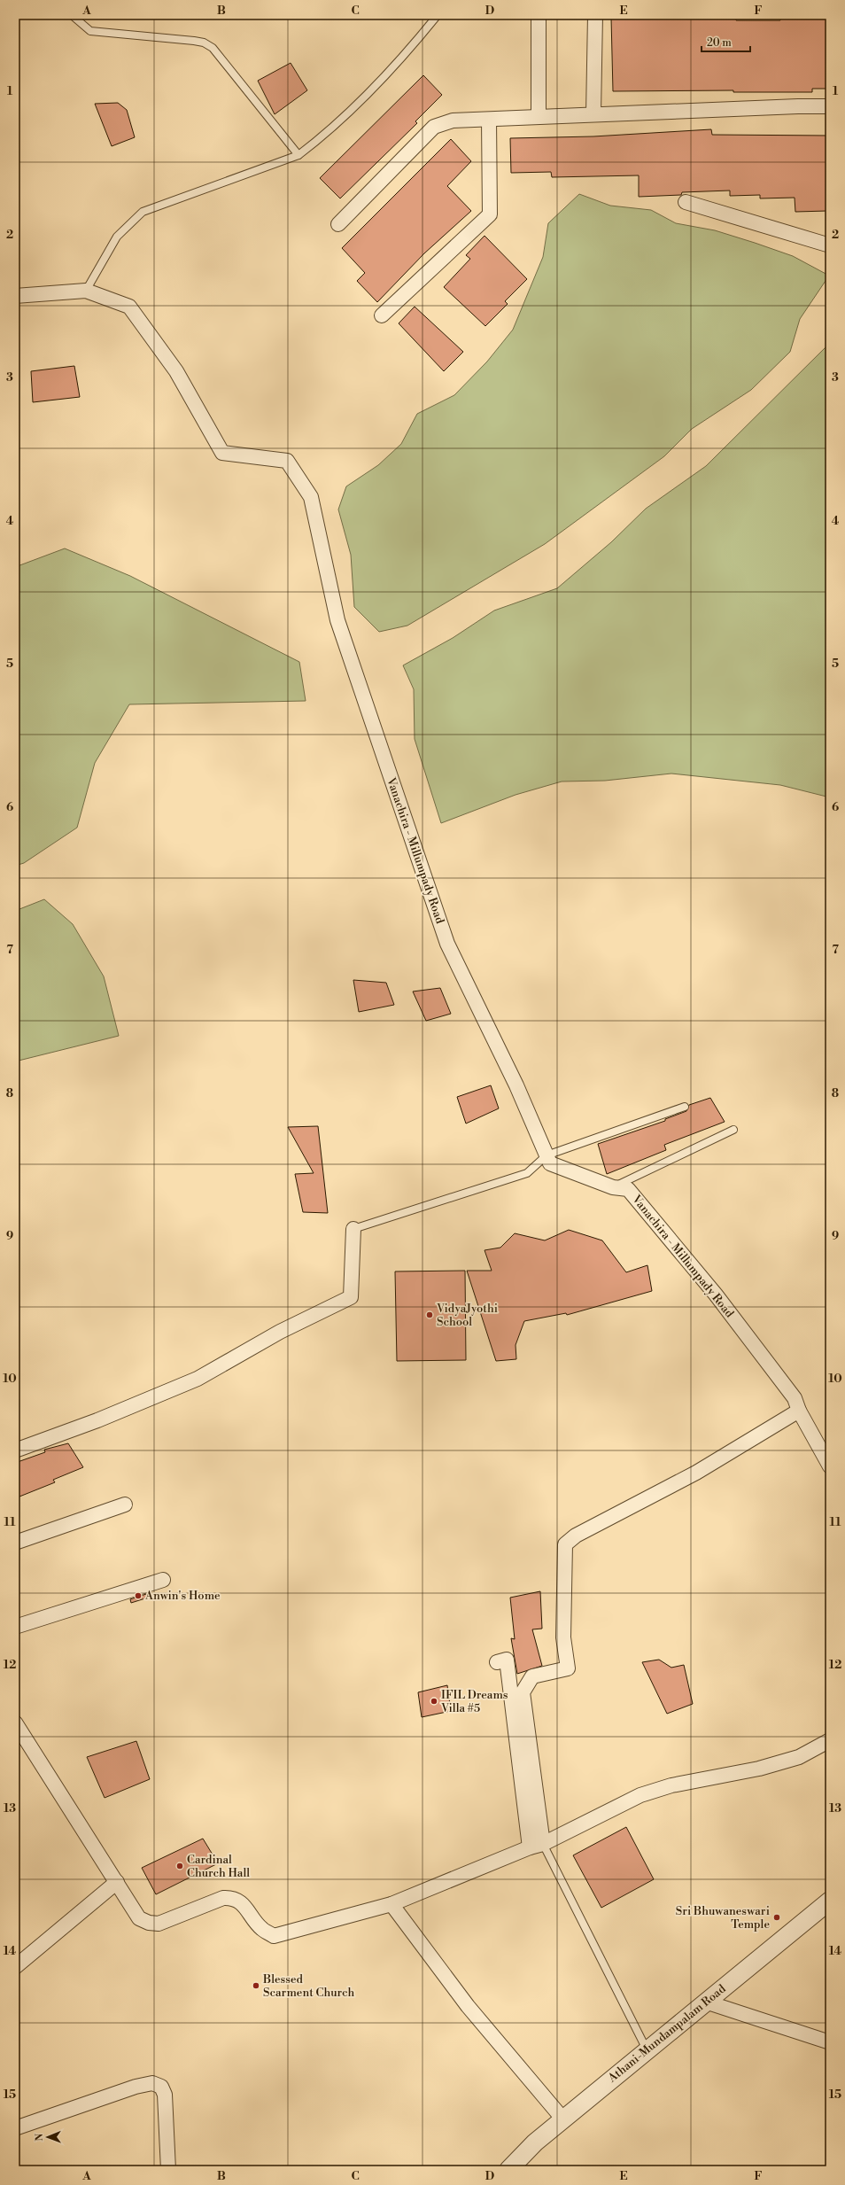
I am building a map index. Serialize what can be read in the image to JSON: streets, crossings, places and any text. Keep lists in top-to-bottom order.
{
  "streets": {
    "street": ["Vanachira - Millumpady Road", "Athani-Mundampalam Road"]
  },
  "places": [
    "VidyaJyothi School",
    "Anwin's Home",
    "IFIL Dreams Villa #5",
    "Cardinal Church Hall",
    "Sri Bhuwaneswari Temple",
    "Blessed Scarment Church"
  ],
  "scale_bar": "20 m",
  "north": "left",
  "grid": {
    "columns": [
      "A",
      "B",
      "C",
      "D",
      "E",
      "F"
    ],
    "rows": [
      "1",
      "2",
      "3",
      "4",
      "5",
      "6",
      "7",
      "8",
      "9",
      "10",
      "11",
      "12",
      "13",
      "14",
      "15"
    ]
  }
}
